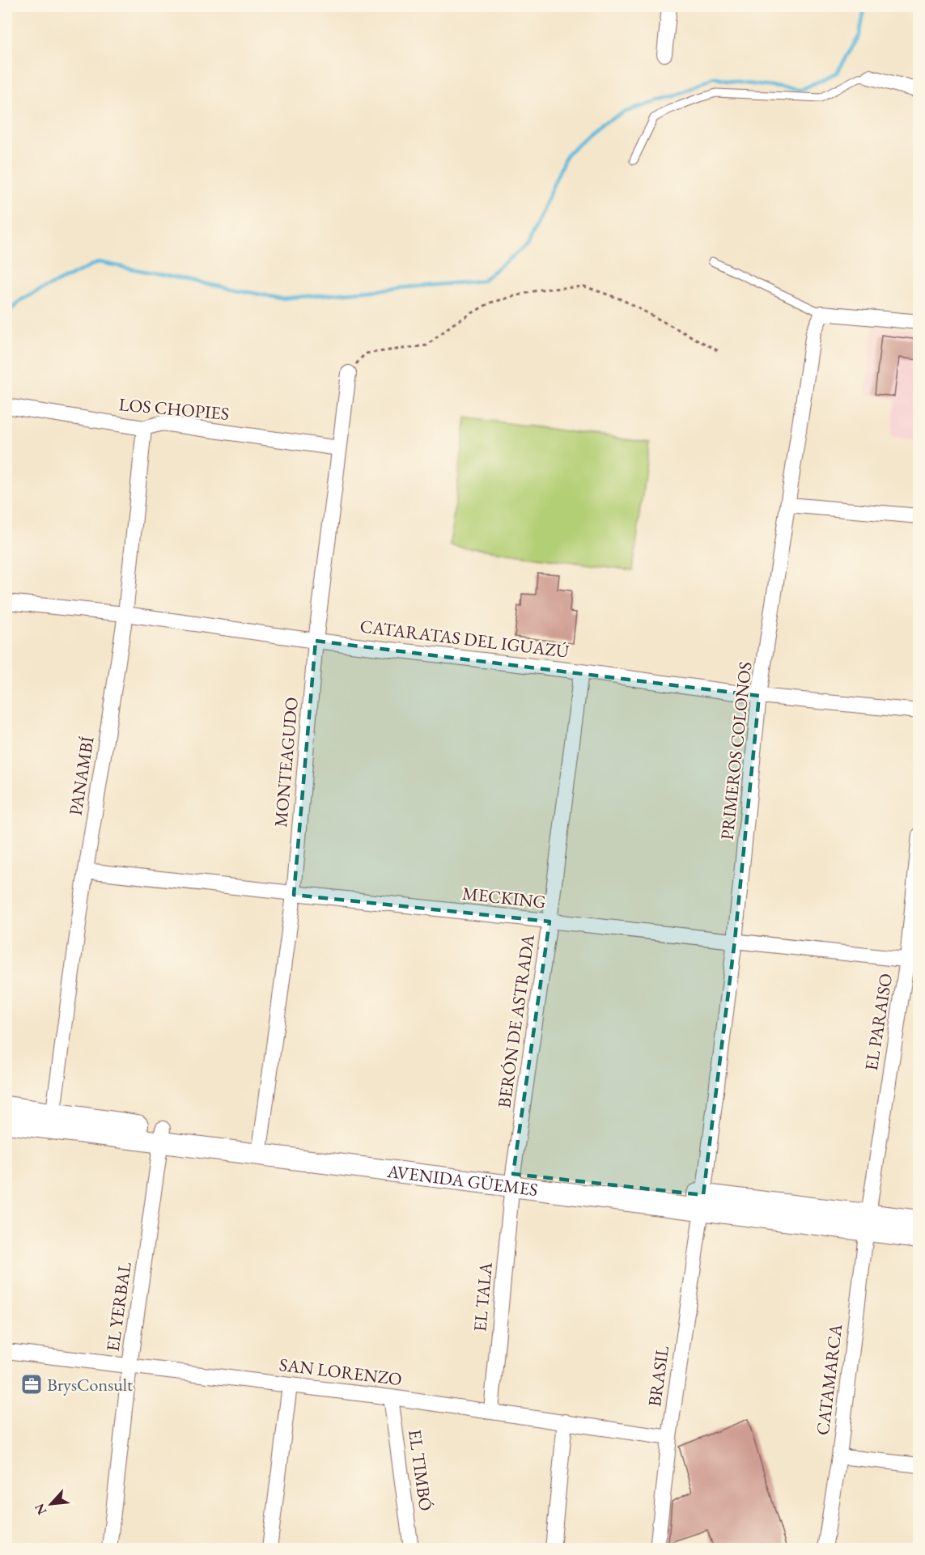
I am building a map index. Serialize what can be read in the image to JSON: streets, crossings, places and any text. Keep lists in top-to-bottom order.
{
  "streets": {
    "main road": ["AVENIDA GÜEMES"],
    "street": [
      "LOS CHOPIES",
      "CATARATAS DEL IGUAZÚ",
      "PRIMEROS COLONOS",
      "MONTEAGUDO",
      "PANAMBÍ",
      "MECKING",
      "BERÓN DE ASTRADA",
      "EL PARAISO",
      "EL TALA",
      "EL YERBAL",
      "SAN LORENZO",
      "BRASIL",
      "CATAMARCA",
      "EL TIMBÓ"
    ]
  },
  "crossings": [
    ["LOS CHOPIES", "MONTEAGUDO"],
    ["LOS CHOPIES", "PANAMBÍ"],
    ["CATARATAS DEL IGUAZÚ", "PRIMEROS COLONOS"],
    ["CATARATAS DEL IGUAZÚ", "MONTEAGUDO"],
    ["CATARATAS DEL IGUAZÚ", "PANAMBÍ"],
    ["CATARATAS DEL IGUAZÚ", "BERÓN DE ASTRADA"],
    ["PRIMEROS COLONOS", "MECKING"],
    ["PRIMEROS COLONOS", "AVENIDA GÜEMES"],
    ["PRIMEROS COLONOS", "BRASIL"],
    ["MONTEAGUDO", "MECKING"],
    ["MONTEAGUDO", "AVENIDA GÜEMES"],
    ["PANAMBÍ", "MECKING"],
    ["PANAMBÍ", "AVENIDA GÜEMES"],
    ["MECKING", "BERÓN DE ASTRADA"],
    ["MECKING", "EL PARAISO"],
    ["BERÓN DE ASTRADA", "AVENIDA GÜEMES"],
    ["BERÓN DE ASTRADA", "EL TALA"],
    ["EL PARAISO", "AVENIDA GÜEMES"],
    ["EL PARAISO", "CATAMARCA"],
    ["AVENIDA GÜEMES", "EL TALA"],
    ["AVENIDA GÜEMES", "EL YERBAL"],
    ["AVENIDA GÜEMES", "BRASIL"],
    ["AVENIDA GÜEMES", "CATAMARCA"],
    ["EL TALA", "SAN LORENZO"],
    ["EL YERBAL", "SAN LORENZO"],
    ["SAN LORENZO", "BRASIL"],
    ["SAN LORENZO", "EL TIMBÓ"]
  ],
  "places": {
    "office": ["BrysConsult"]
  },
  "north": "bottom left"
}
